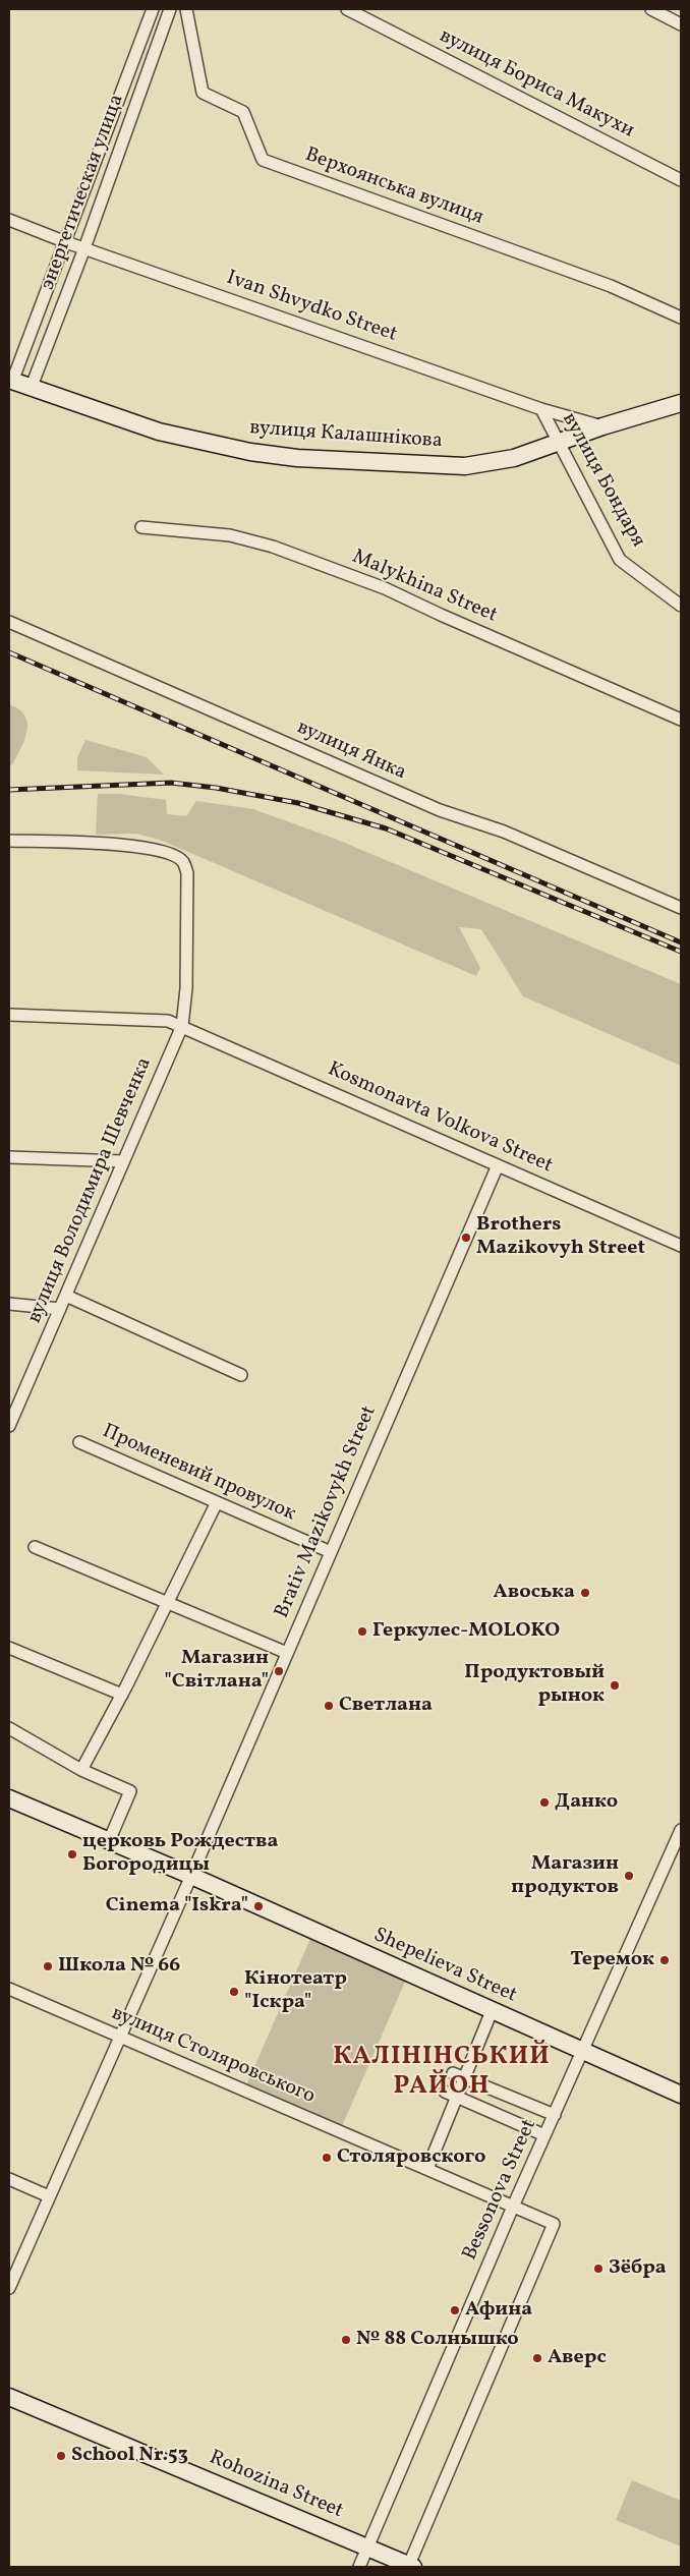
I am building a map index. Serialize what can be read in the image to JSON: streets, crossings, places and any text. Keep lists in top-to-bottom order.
{
  "streets": {
    "street": [
      "вулиця Бориса Макухи",
      "Верхоянська вулиця",
      "энергетическая улица",
      "Ivan Shvydko Street",
      "вулиця Калашнікова",
      "вулиця Бондаря",
      "Malykhina Street",
      "вулиця Янка",
      "Kosmonavta Volkova Street",
      "вулиця Володимира Шевченка",
      "Променевий провулок",
      "Brativ Mazikovykh Street",
      "Shepelieva Street",
      "вулиця Столяровського",
      "Bessonova Street",
      "Rohozina Street"
    ]
  },
  "crossings": [
    ["энергетическая улица", "Ivan Shvydko Street"],
    ["энергетическая улица", "вулиця Калашнікова"],
    ["Ivan Shvydko Street", "вулиця Калашнікова"],
    ["Ivan Shvydko Street", "вулиця Бондаря"],
    ["вулиця Калашнікова", "вулиця Бондаря"],
    ["Kosmonavta Volkova Street", "вулиця Володимира Шевченка"],
    ["Kosmonavta Volkova Street", "Brativ Mazikovykh Street"],
    ["Променевий провулок", "Brativ Mazikovykh Street"],
    ["Brativ Mazikovykh Street", "Shepelieva Street"],
    ["Brativ Mazikovykh Street", "вулиця Столяровського"],
    ["Shepelieva Street", "Bessonova Street"],
    ["вулиця Столяровського", "Bessonova Street"],
    ["вулиця Столяровського", "Rohozina Street"],
    ["Bessonova Street", "Rohozina Street"]
  ],
  "districts": ["КАЛІНІНСЬКИЙ РАЙОН"],
  "places": [
    "Brothers Mazikovyh Street",
    "Авоська",
    "Геркулес-MOLOKO",
    "Магазин \"Світлана\"",
    "Продуктовый рынок",
    "Светлана",
    "Данко",
    "церковь Рождества Богородицы",
    "Магазин продуктов",
    "Cinema \"Iskra\"",
    "Теремок",
    "Школа № 66",
    "Кінотеатр \"Іскра\"",
    "Столяровского",
    "Зёбра",
    "Афина",
    "№ 88 Солнышко",
    "Аверс",
    "School Nr.53"
  ]
}
